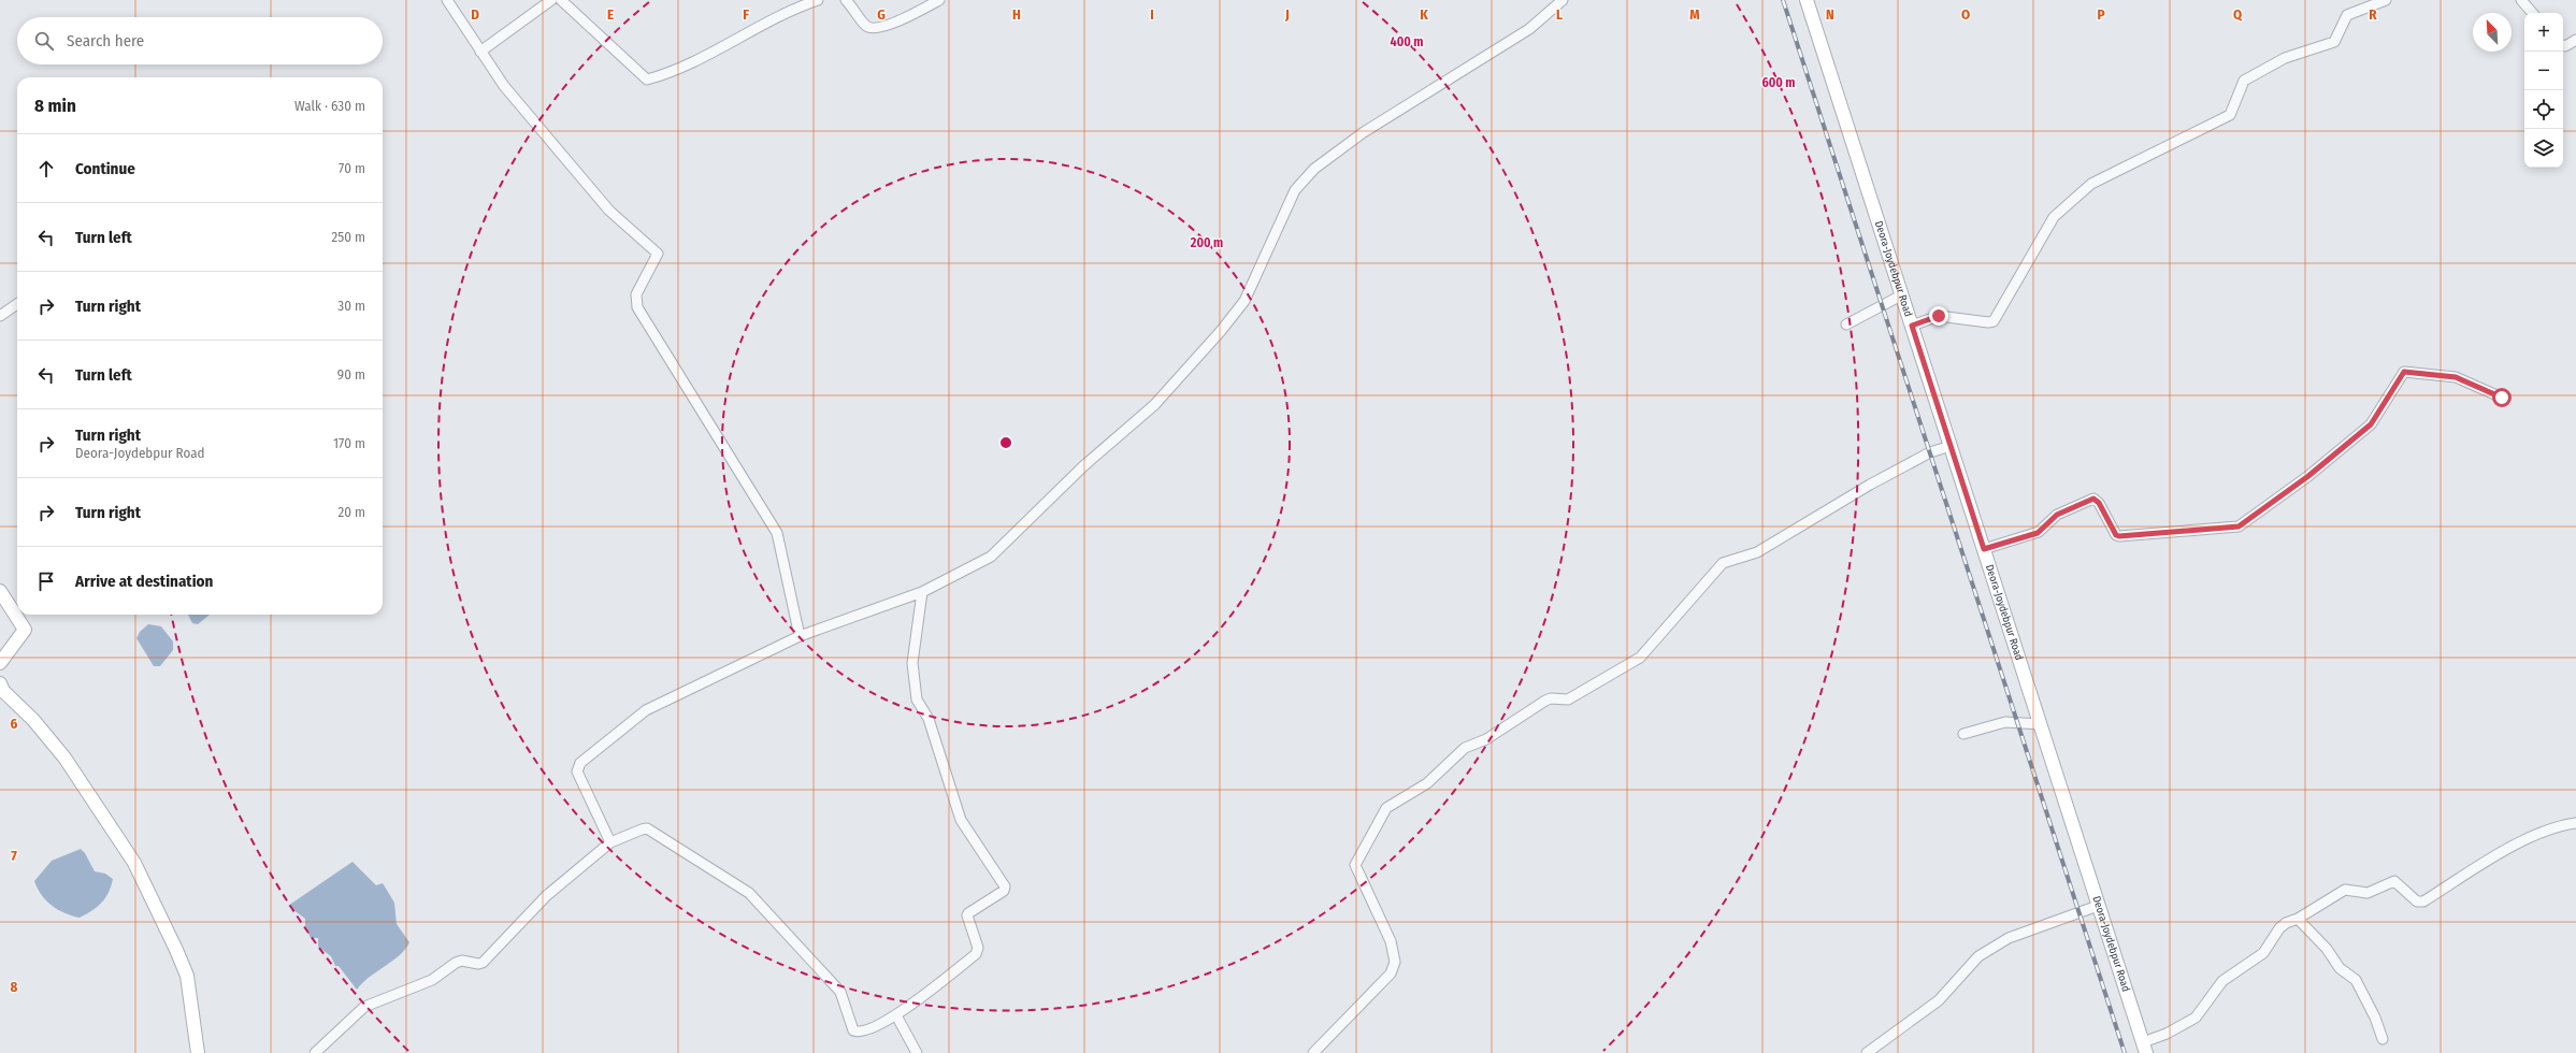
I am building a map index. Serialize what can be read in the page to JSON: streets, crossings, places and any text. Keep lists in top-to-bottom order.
{
  "streets": {
    "street": ["Deora-Joydebpur Road"]
  },
  "north": "top left",
  "page": {
    "map_buttons": ["+", "−"],
    "search": "Search here",
    "heading": ["8 min", "Walk · 630 m"],
    "list": [
      ["Continue", "70 m"],
      ["Turn left", "250 m"],
      ["Turn right", "30 m"],
      ["Turn left", "90 m"],
      ["Turn right", "Deora-Joydebpur Road", "170 m"],
      ["Turn right", "20 m"],
      "Arrive at destination"
    ]
  },
  "grid": {
    "columns": [
      "D",
      "E",
      "F",
      "G",
      "H",
      "I",
      "J",
      "K",
      "L",
      "M",
      "N",
      "O",
      "P",
      "Q",
      "R"
    ],
    "rows": ["6", "7", "8"]
  },
  "rings": ["400 m", "600 m", "200 m"]
}
